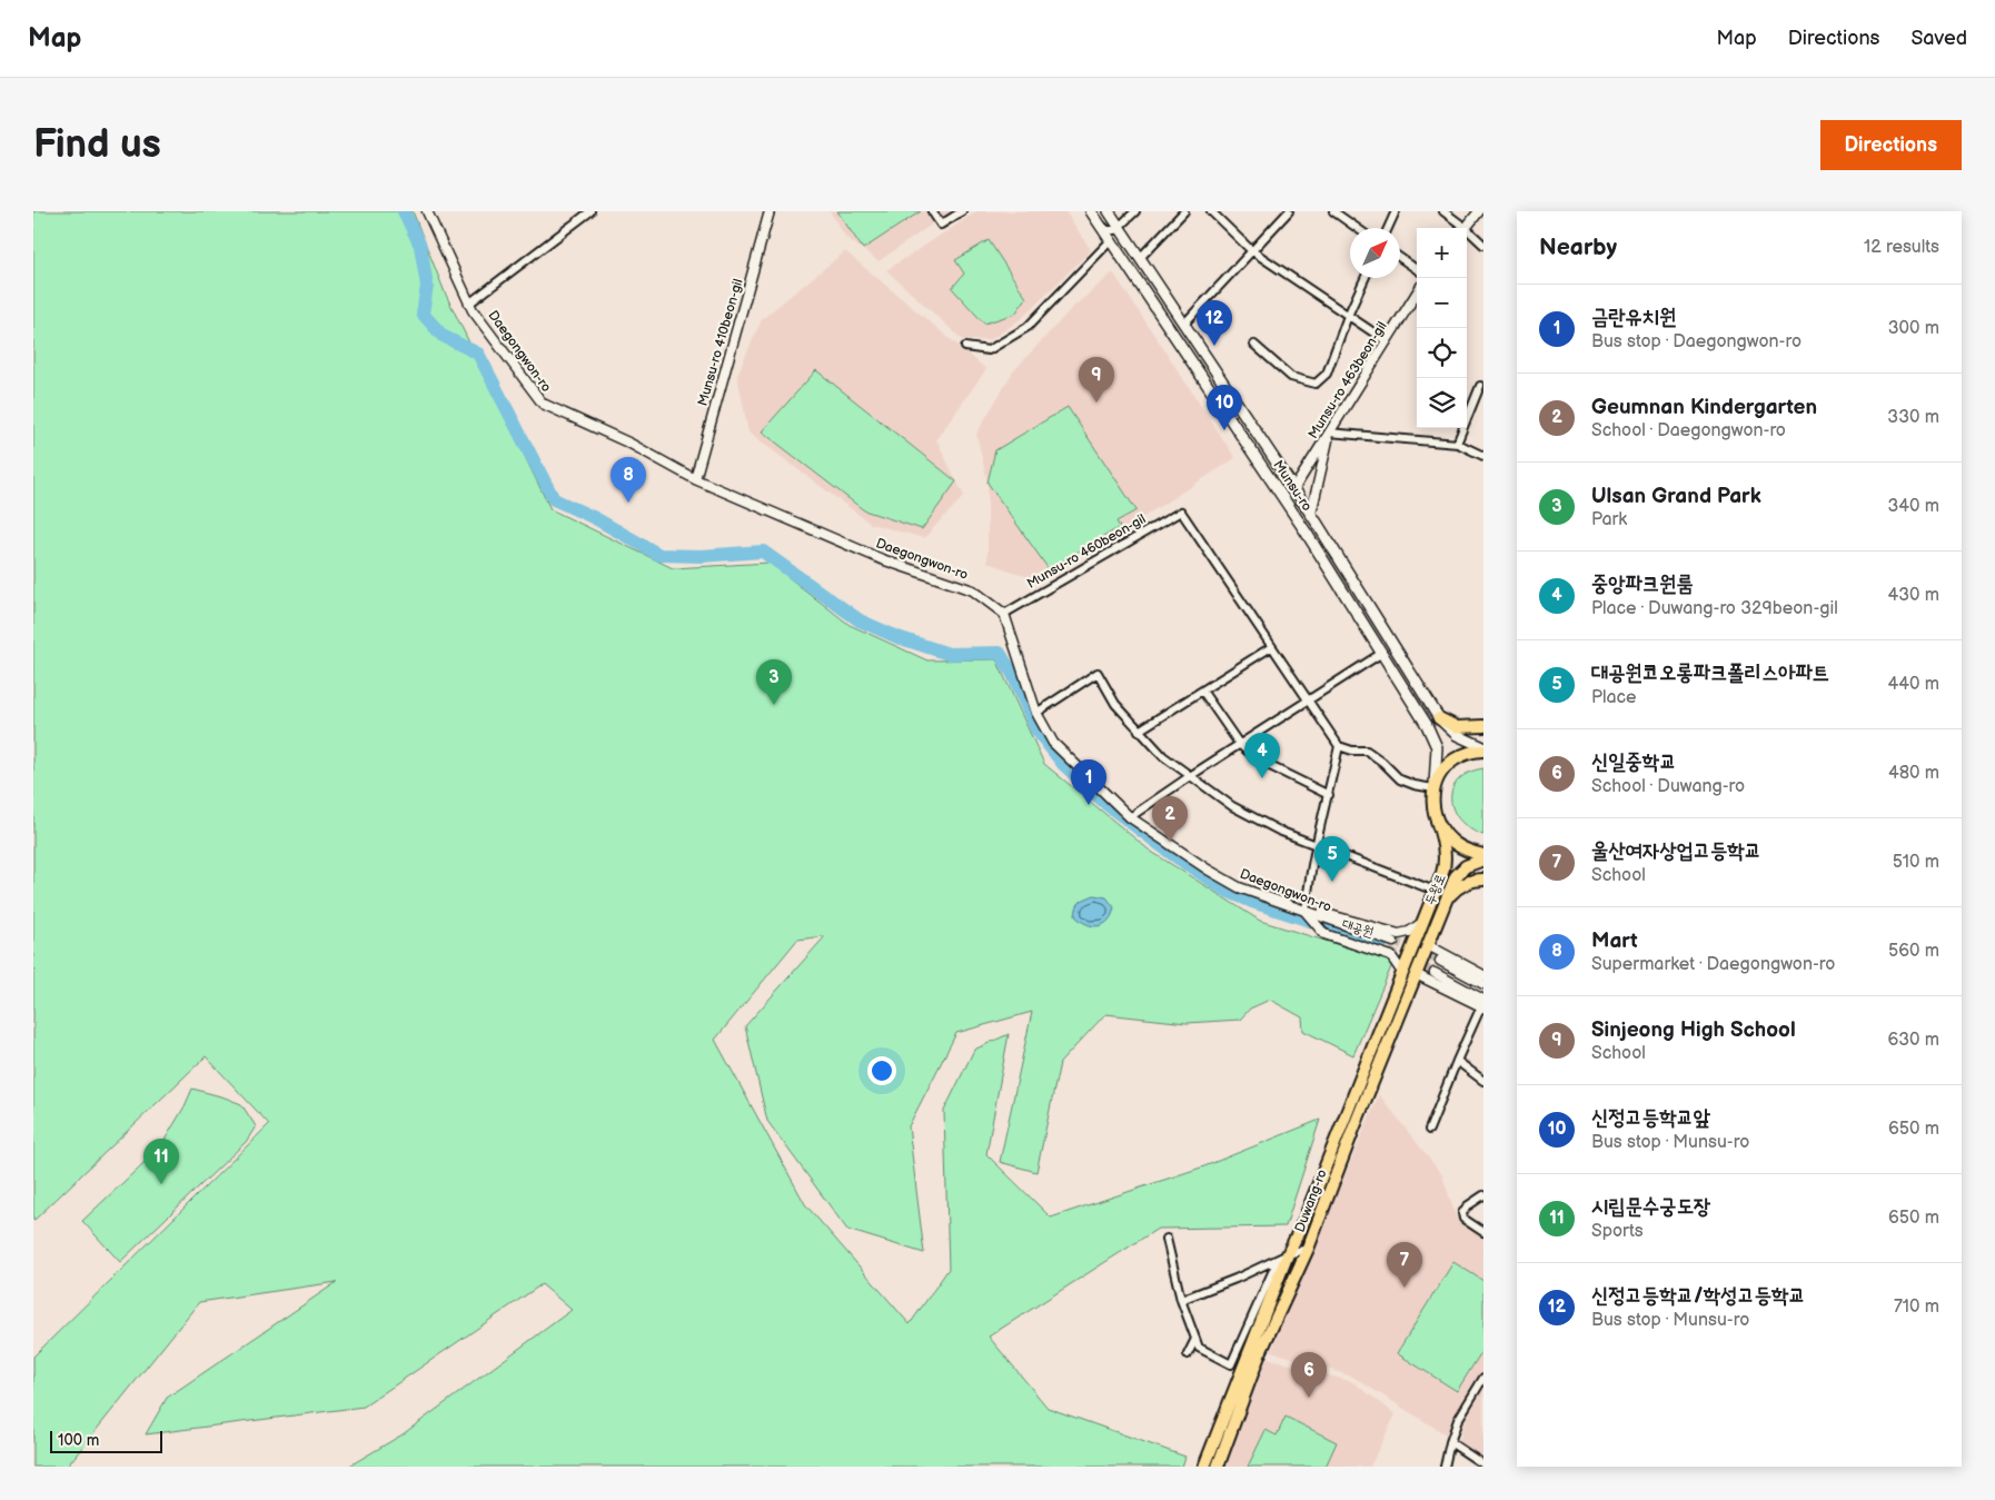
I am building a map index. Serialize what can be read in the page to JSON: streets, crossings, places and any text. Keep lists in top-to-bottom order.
{
  "streets": {
    "main road": ["Munsu-ro", "두왕로", "Duwang-ro"],
    "street": [
      "Munsu-ro 410beon-gil",
      "Daegongwon-ro",
      "Munsu-ro 463beon-gil",
      "Munsu-ro 460beon-gil"
    ]
  },
  "crossings": [
    ["Munsu-ro 410beon-gil", "Daegongwon-ro"],
    ["Daegongwon-ro", "Munsu-ro 460beon-gil"],
    ["Munsu-ro 463beon-gil", "Munsu-ro"],
    ["두왕로", "Duwang-ro"]
  ],
  "scale_bar": "100 m",
  "north": "top right",
  "page": {
    "header": "Map",
    "nav": ["Map", "Directions", "Saved"],
    "buttons": "Directions",
    "title": "Find us",
    "heading": ["Nearby", "12 results"],
    "map_buttons": ["+", "−"],
    "list": [
      {
        "mark": "1",
        "name": "금란유치원",
        "note": "Bus stop · Daegongwon-ro",
        "value": "300 m"
      },
      {
        "mark": "2",
        "name": "Geumnan Kindergarten",
        "note": "School · Daegongwon-ro",
        "value": "330 m"
      },
      {
        "mark": "3",
        "name": "Ulsan Grand Park",
        "note": "Park",
        "value": "340 m"
      },
      {
        "mark": "4",
        "name": "중앙파크원룸",
        "note": "Place · Duwang-ro 329beon-gil",
        "value": "430 m"
      },
      {
        "mark": "5",
        "name": "대공원코오롱파크폴리스아파트",
        "note": "Place",
        "value": "440 m"
      },
      {
        "mark": "6",
        "name": "신일중학교",
        "note": "School · Duwang-ro",
        "value": "480 m"
      },
      {
        "mark": "7",
        "name": "울산여자상업고등학교",
        "note": "School",
        "value": "510 m"
      },
      {
        "mark": "8",
        "name": "Mart",
        "note": "Supermarket · Daegongwon-ro",
        "value": "560 m"
      },
      {
        "mark": "9",
        "name": "Sinjeong High School",
        "note": "School",
        "value": "630 m"
      },
      {
        "mark": "10",
        "name": "신정고등학교앞",
        "note": "Bus stop · Munsu-ro",
        "value": "650 m"
      },
      {
        "mark": "11",
        "name": "시립문수궁도장",
        "note": "Sports",
        "value": "650 m"
      },
      {
        "mark": "12",
        "name": "신정고등학교/학성고등학교",
        "note": "Bus stop · Munsu-ro",
        "value": "710 m"
      }
    ],
    "pins": [
      "12",
      "9",
      "10",
      "8",
      "3",
      "4",
      "1",
      "2",
      "5",
      "11",
      "7",
      "6"
    ],
    "scale": "100 m"
  }
}
